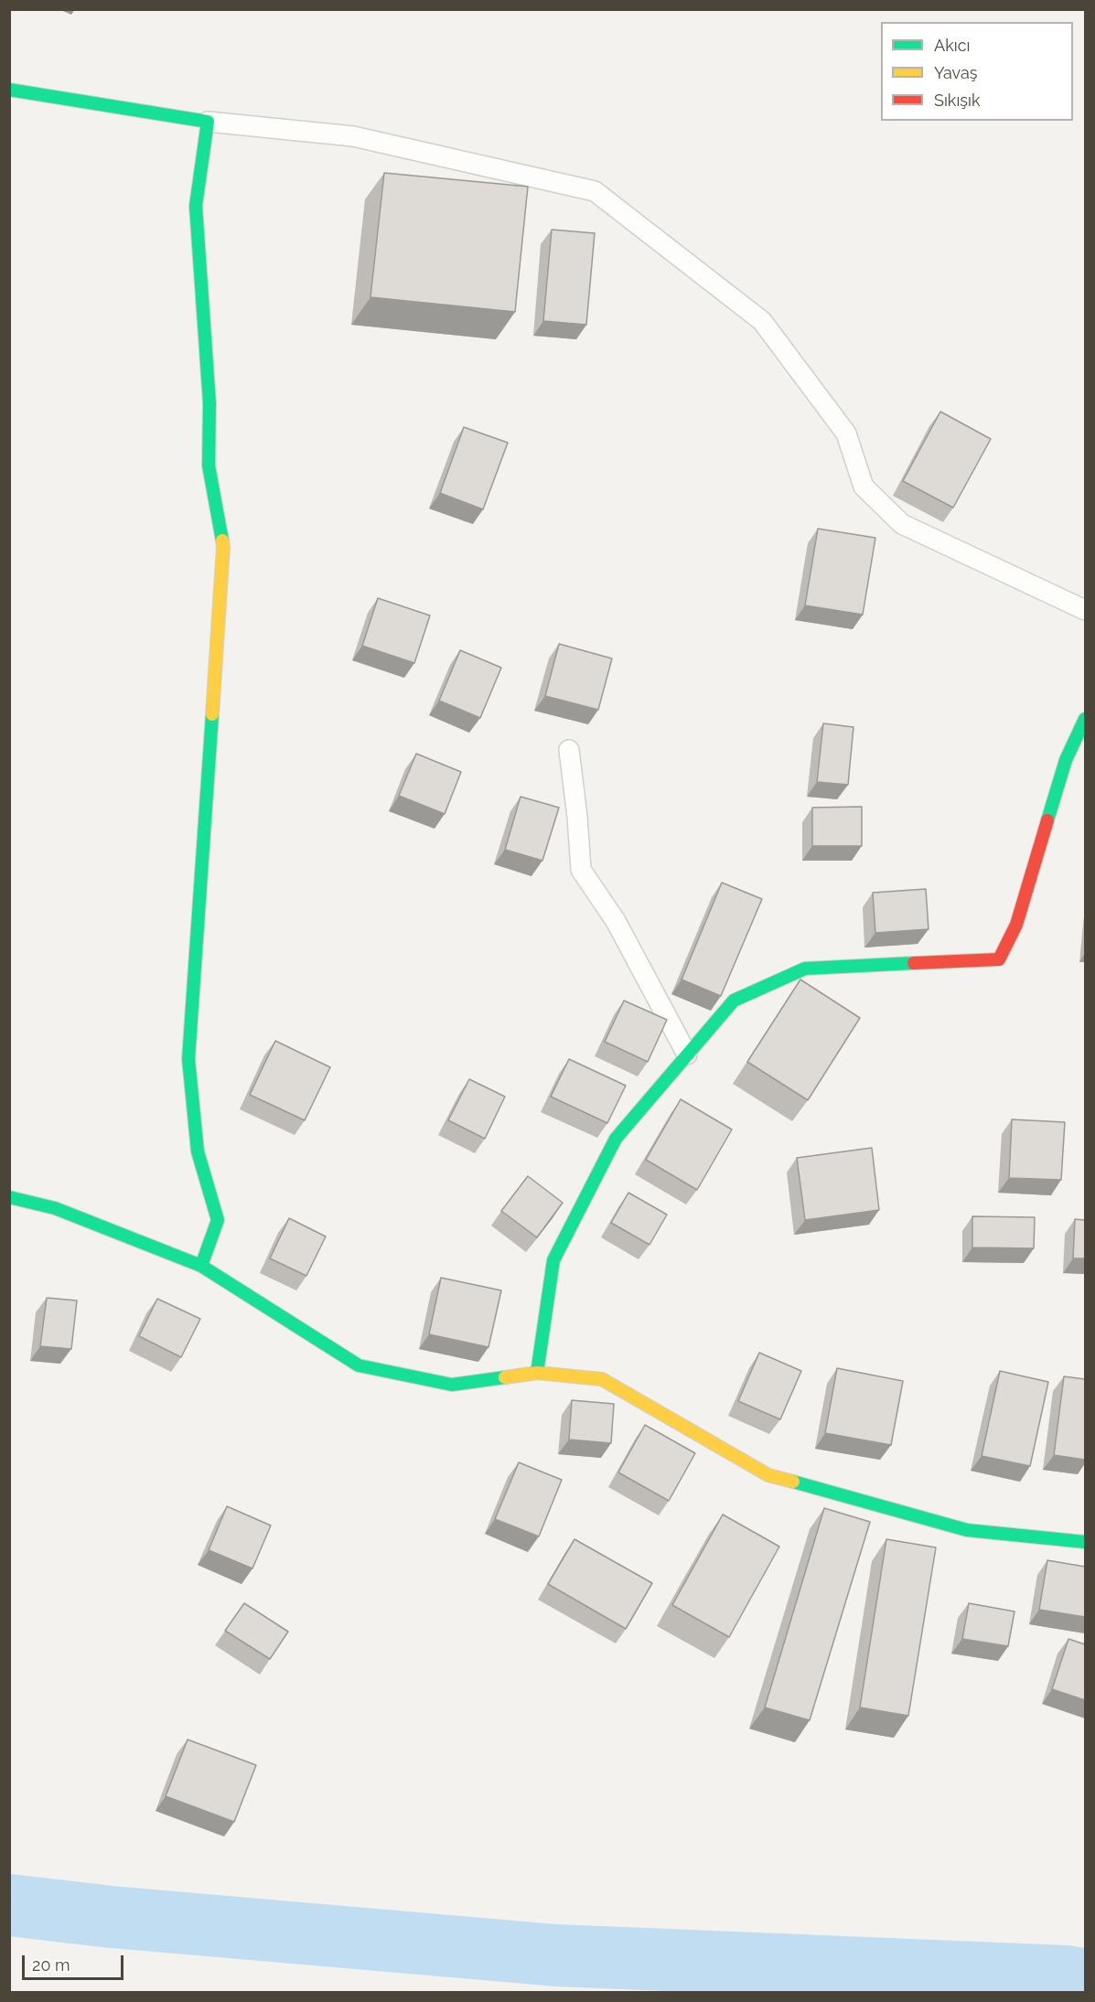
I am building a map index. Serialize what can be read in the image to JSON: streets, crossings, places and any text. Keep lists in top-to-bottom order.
{
  "legend": ["Akıcı", "Yavaş", "Sıkışık"],
  "scale_bar": "20 m"
}
